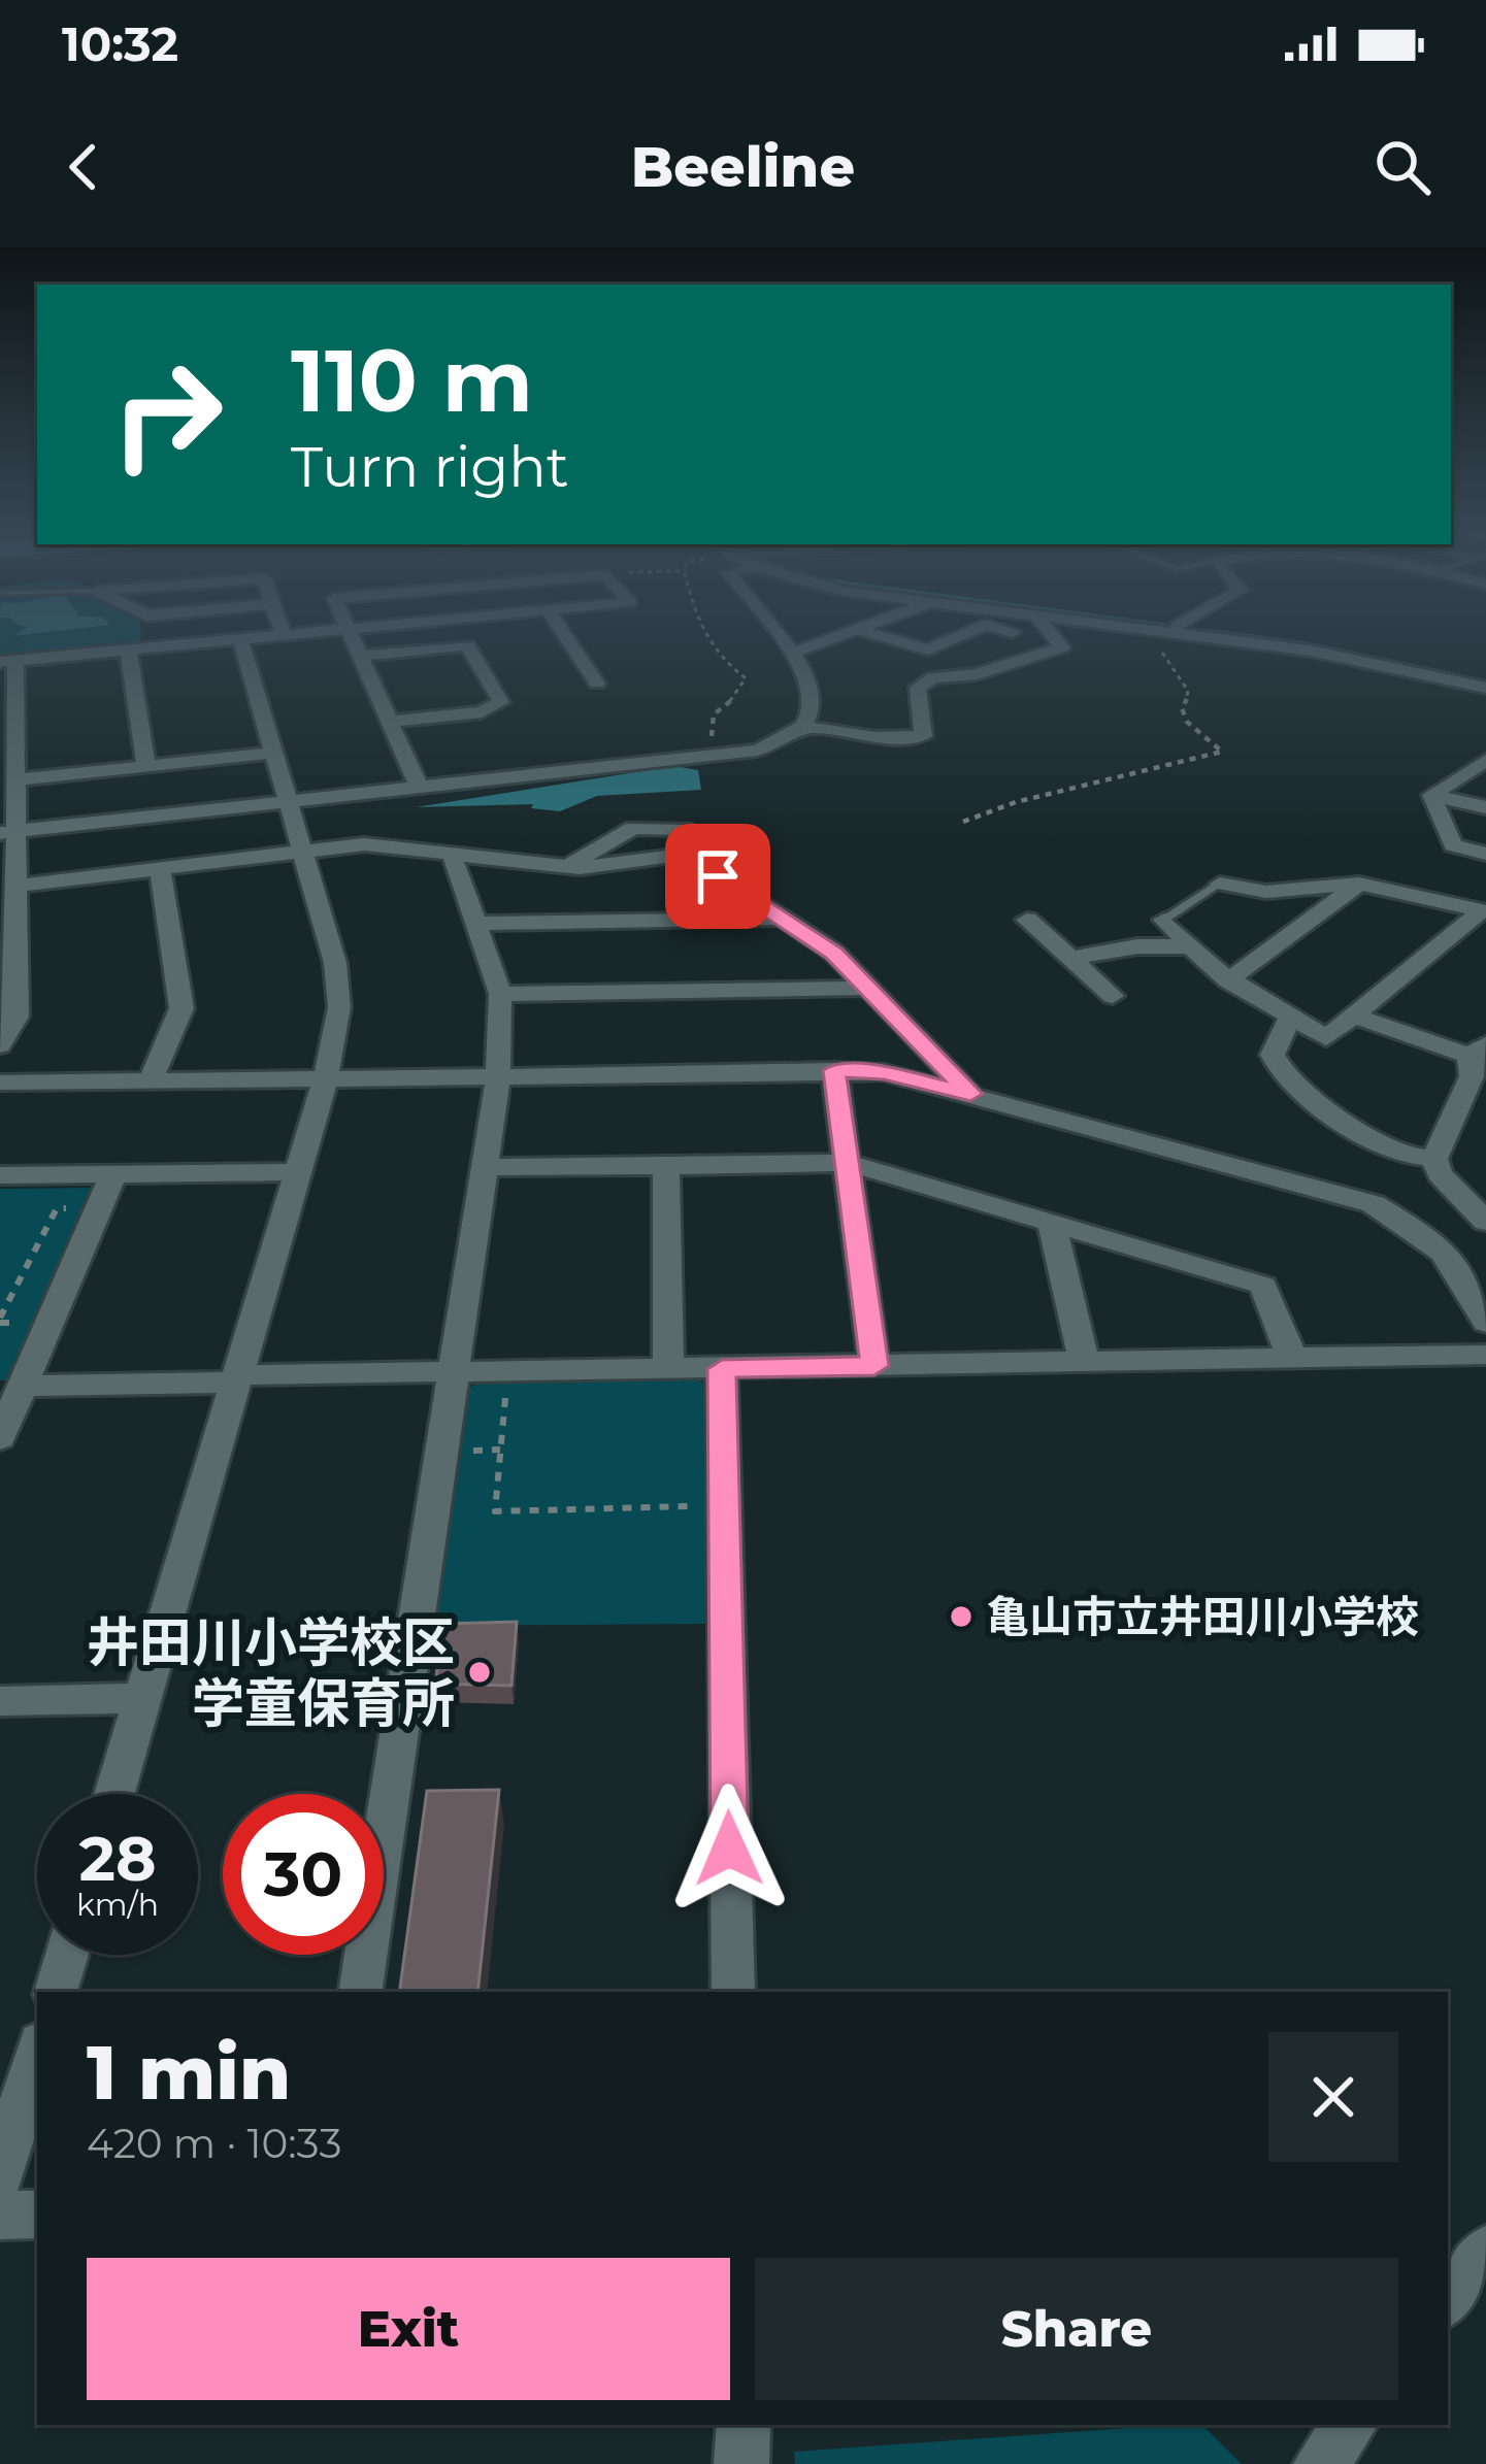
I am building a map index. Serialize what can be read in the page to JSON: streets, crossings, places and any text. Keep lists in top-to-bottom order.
{
  "places": ["亀山市立井田川小学校", "井田川小学校区 学童保育所"],
  "page": {
    "status": "10:32",
    "header": "Beeline",
    "turn": ["110 m", "Turn right"],
    "speed": "28 km/h",
    "limit": "30",
    "heading": ["1 min", "420 m · 10:33"],
    "buttons": ["Exit", "Share"]
  }
}
